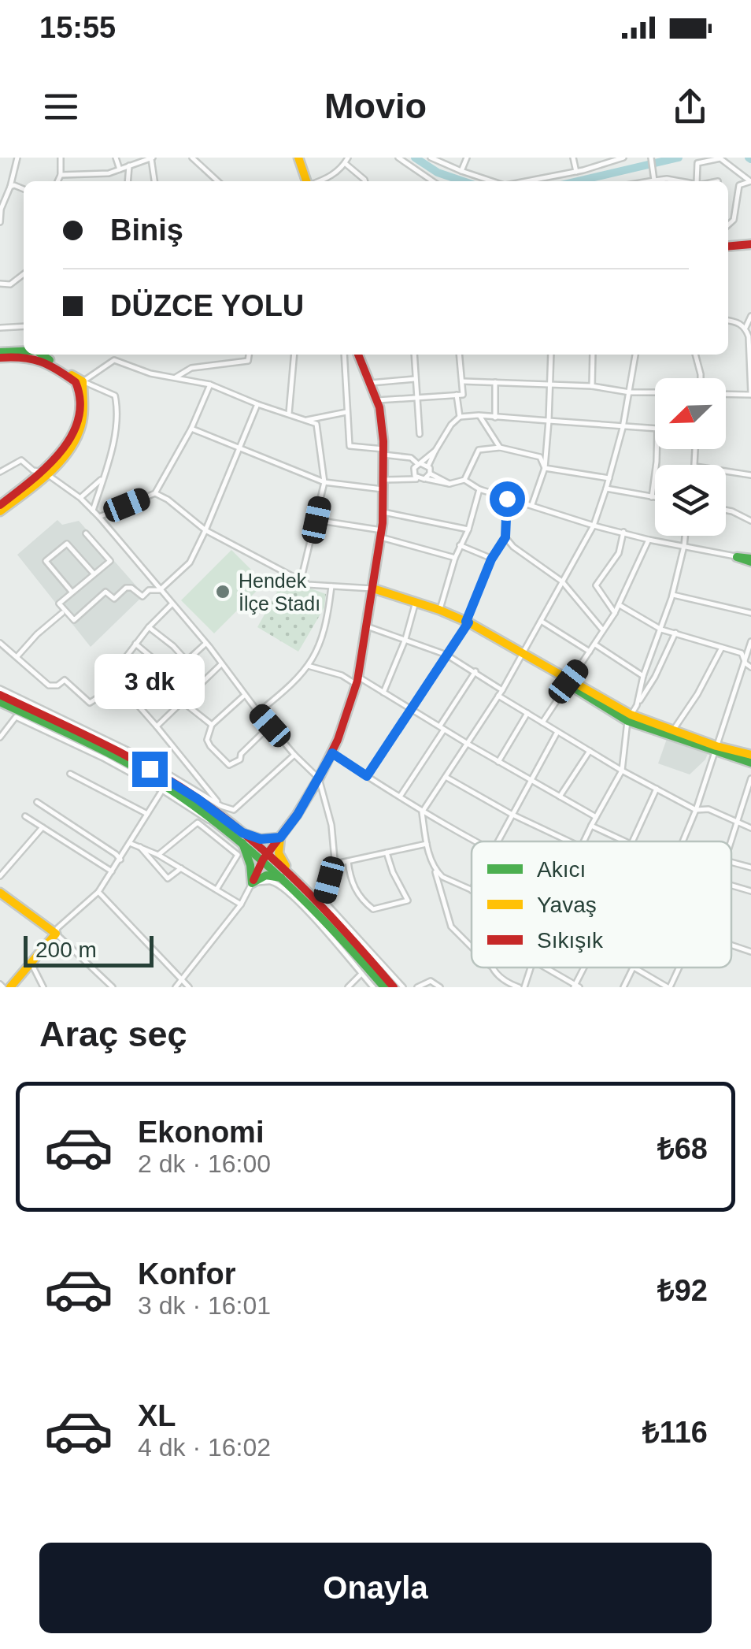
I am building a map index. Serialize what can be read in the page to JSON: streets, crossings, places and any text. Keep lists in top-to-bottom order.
{
  "places": ["Hendek İlçe Stadı"],
  "legend": ["Akıcı", "Yavaş", "Sıkışık"],
  "scale_bar": "200 m",
  "north": "bottom left",
  "page": {
    "status": "15:55",
    "header": "Movio",
    "banner": ["Biniş", "DÜZCE YOLU"],
    "bubble": "3 dk",
    "scale": "200 m",
    "heading": "Araç seç",
    "list": [
      {
        "name": "Ekonomi",
        "note": "2 dk · 16:00",
        "value": "₺68"
      },
      {
        "name": "Konfor",
        "note": "3 dk · 16:01",
        "value": "₺92"
      },
      {
        "name": "XL",
        "note": "4 dk · 16:02",
        "value": "₺116"
      }
    ],
    "buttons": "Onayla"
  }
}
